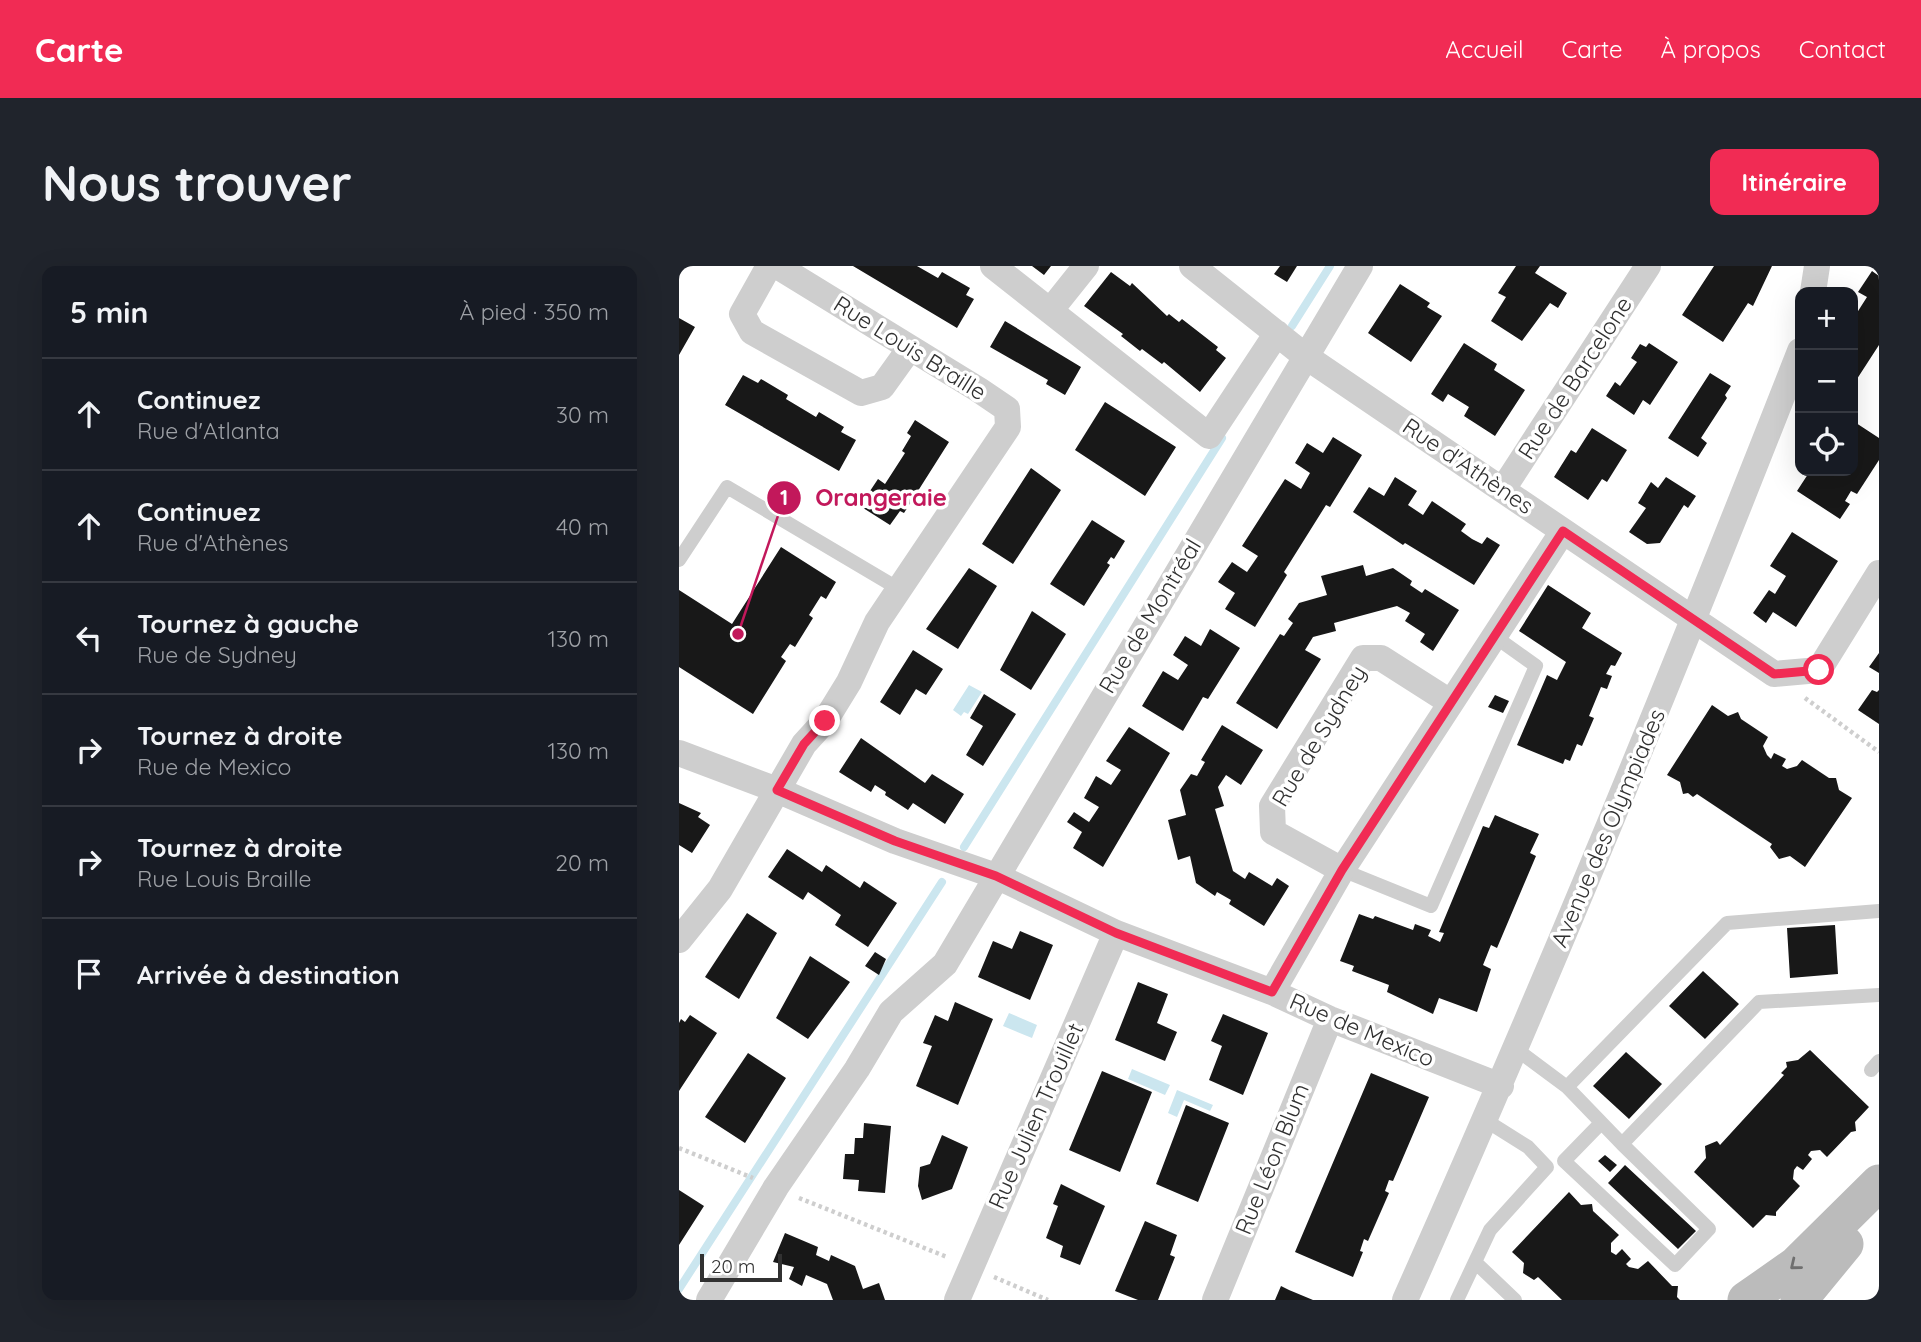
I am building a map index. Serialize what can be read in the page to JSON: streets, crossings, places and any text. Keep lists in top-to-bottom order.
{
  "streets": {
    "street": [
      "Rue Louis Braille",
      "Rue de Barcelone",
      "Rue d'Athènes",
      "Rue de Montréal",
      "Rue de Sydney",
      "Avenue des Olympiades",
      "Rue de Mexico",
      "Rue Julien Trouillet",
      "Rue Léon Blum"
    ]
  },
  "crossings": [
    ["Rue Louis Braille", "Rue de Mexico"],
    ["Rue de Barcelone", "Rue d'Athènes"],
    ["Rue d'Athènes", "Rue de Montréal"],
    ["Rue d'Athènes", "Avenue des Olympiades"],
    ["Rue de Montréal", "Rue de Mexico"],
    ["Avenue des Olympiades", "Rue de Mexico"],
    ["Rue de Mexico", "Rue Julien Trouillet"],
    ["Rue de Mexico", "Rue Léon Blum"]
  ],
  "places": ["Orangeraie"],
  "scale_bar": "20 m",
  "page": {
    "header": "Carte",
    "nav": [
      "Accueil",
      "Carte",
      "À propos",
      "Contact"
    ],
    "buttons": "Itinéraire",
    "title": "Nous trouver",
    "heading": ["5 min", "À pied · 350 m"],
    "map_buttons": ["+", "−"],
    "list": [
      ["Continuez", "Rue d'Atlanta", "30 m"],
      ["Continuez", "Rue d'Athènes", "40 m"],
      ["Tournez à gauche", "Rue de Sydney", "130 m"],
      ["Tournez à droite", "Rue de Mexico", "130 m"],
      ["Tournez à droite", "Rue Louis Braille", "20 m"],
      "Arrivée à destination"
    ],
    "scale": "20 m"
  }
}
